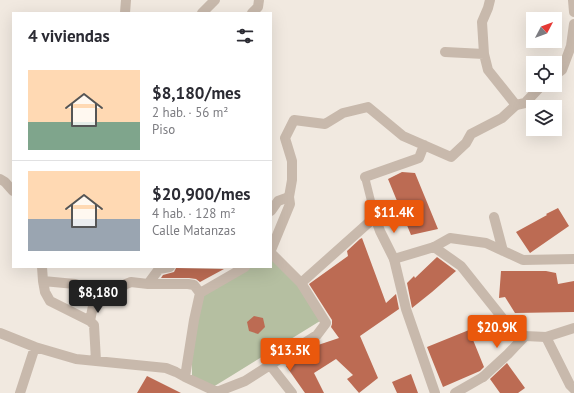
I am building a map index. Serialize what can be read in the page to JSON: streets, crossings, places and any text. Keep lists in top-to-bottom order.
{
  "north": "top right",
  "page": {
    "heading": "4 viviendas",
    "list": [
      {
        "name": "$8,180/mes",
        "note": "2 hab. · 56 m² · Piso"
      },
      {
        "name": "$20,900/mes",
        "note": "4 hab. · 128 m² · Calle Matanzas"
      }
    ],
    "price": [
      "$11.4K",
      "$8,180",
      "$20.9K",
      "$13.5K"
    ]
  }
}
